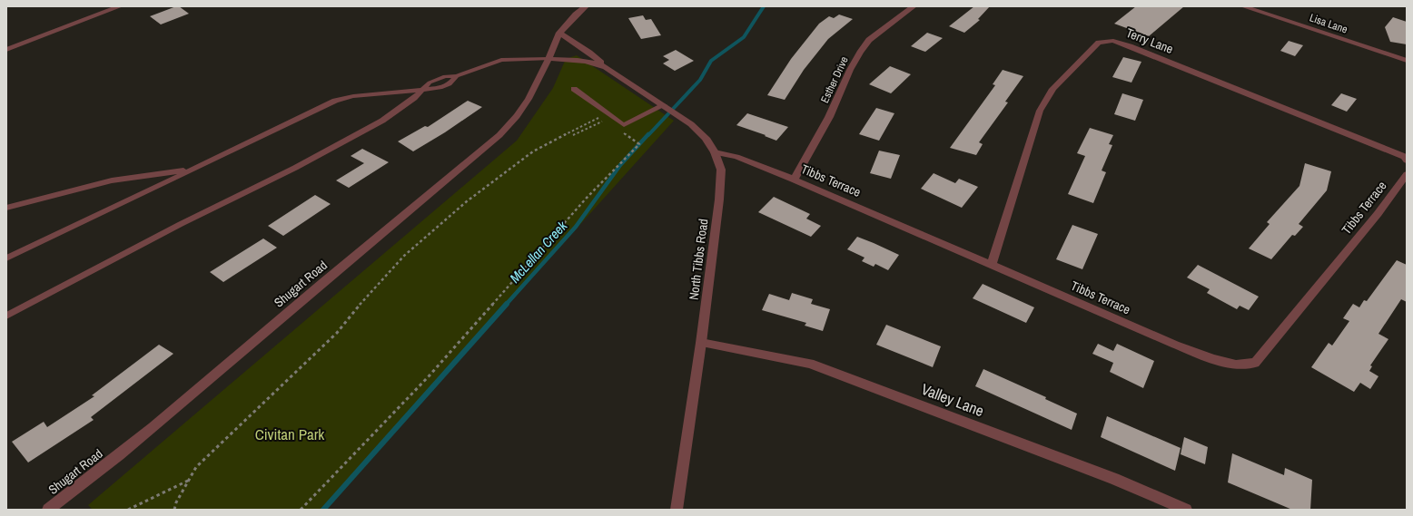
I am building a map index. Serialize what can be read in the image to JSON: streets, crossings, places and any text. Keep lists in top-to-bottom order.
{
  "streets": {
    "street": [
      "Lisa Lane",
      "Terry Lane",
      "Esther Drive",
      "Tibbs Terrace",
      "North Tibbs Road",
      "Shugart Road",
      "Valley Lane"
    ]
  },
  "crossings": [
    ["Terry Lane", "Tibbs Terrace"],
    ["Esther Drive", "Tibbs Terrace"],
    ["Tibbs Terrace", "North Tibbs Road"],
    ["North Tibbs Road", "Shugart Road"],
    ["North Tibbs Road", "Valley Lane"]
  ],
  "water": ["McLellan Creek"],
  "parks": ["Civitan Park"]
}
